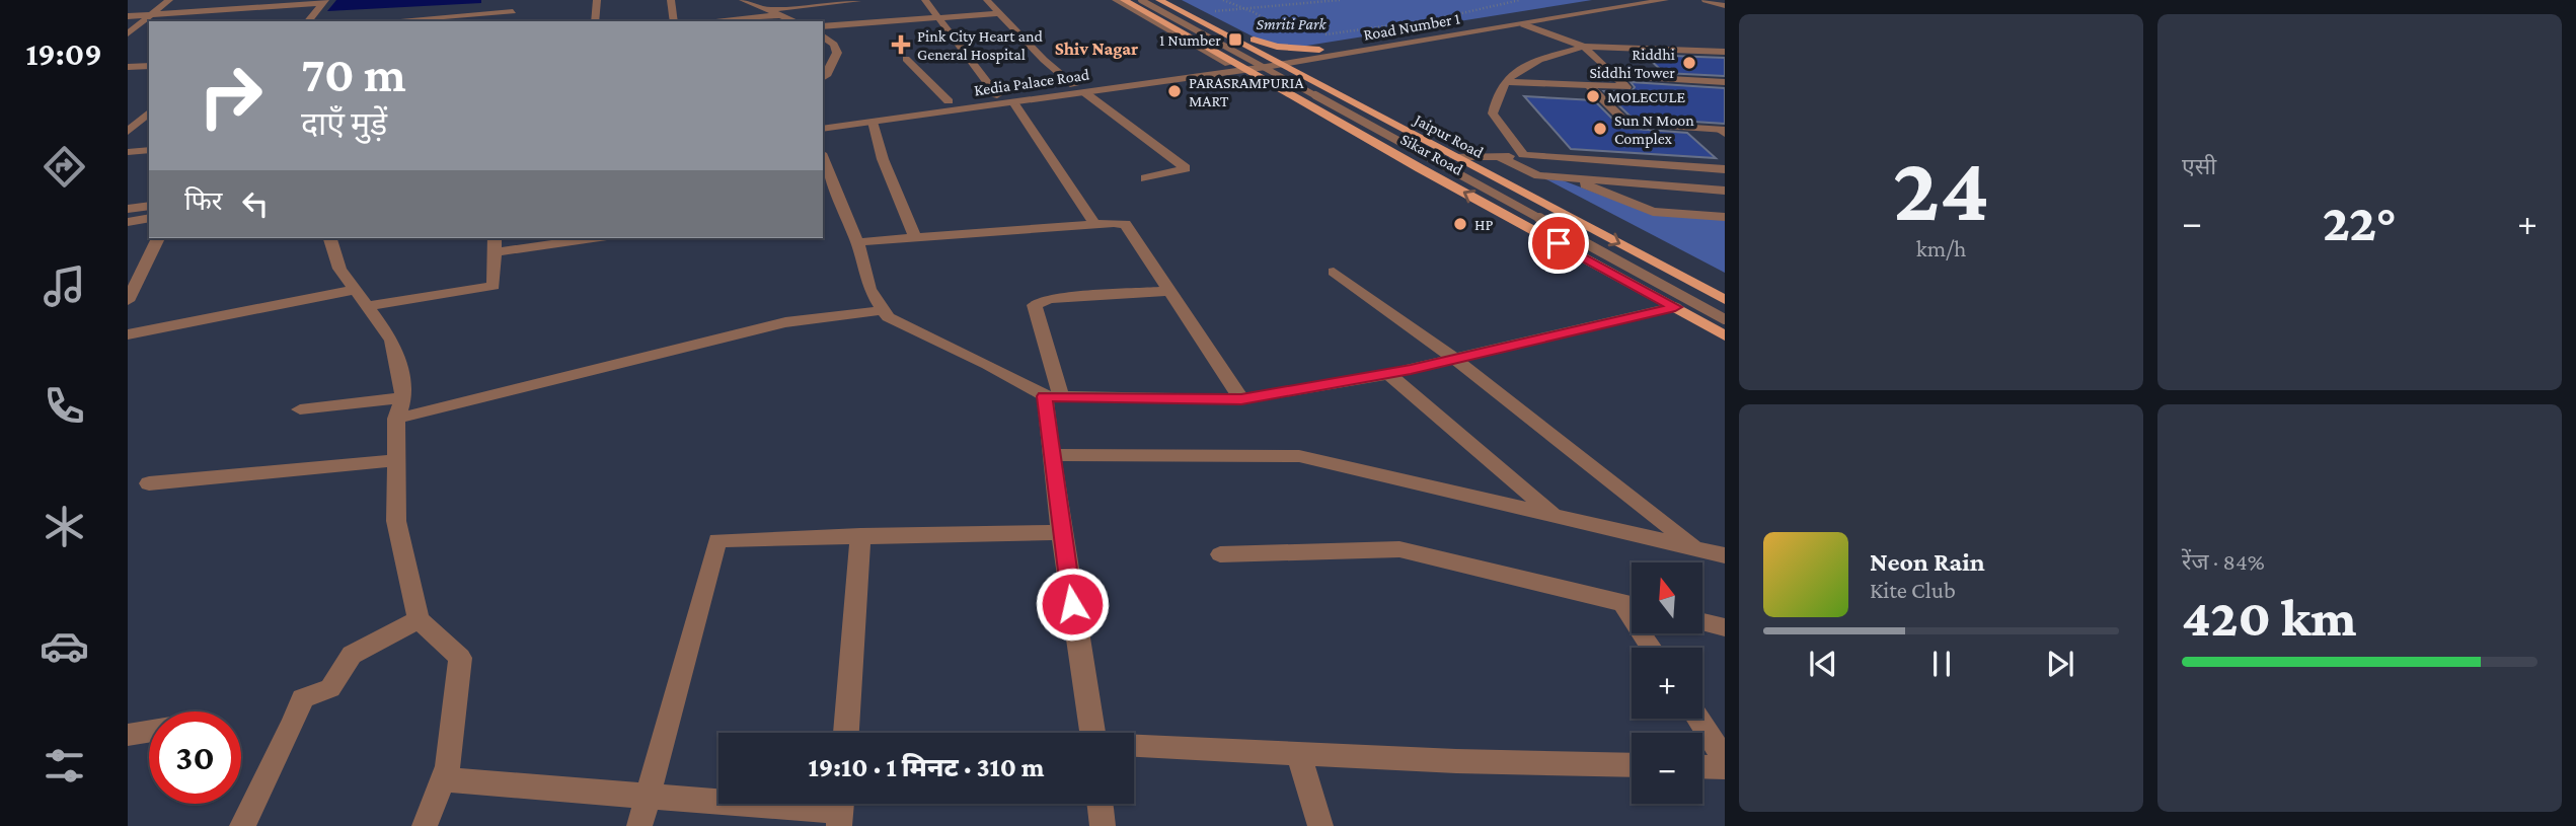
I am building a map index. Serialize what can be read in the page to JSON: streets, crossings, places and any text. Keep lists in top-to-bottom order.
{
  "streets": {
    "main road": ["Jaipur Road", "Sikar Road"],
    "street": ["Road Number 1", "Kedia Palace Road"]
  },
  "crossings": [
    ["Road Number 1", "Kedia Palace Road"],
    ["Road Number 1", "Jaipur Road"],
    ["Road Number 1", "Sikar Road"],
    ["Kedia Palace Road", "Sikar Road"]
  ],
  "one_way": ["Jaipur Road", "Sikar Road"],
  "districts": ["Shiv Nagar"],
  "parks": ["Smriti Park"],
  "places": {
    "transit": ["1 Number"],
    "health": ["Pink City Heart and General Hospital"],
    "other": [
      "Riddhi Siddhi Tower",
      "PARASRAMPURIA MART",
      "MOLECULE",
      "Sun N Moon Complex",
      "HP"
    ]
  },
  "north": "top",
  "page": {
    "tabs": "19:09",
    "tile": [
      ["24", "km/h"],
      "एसी",
      ["रेंज · 84%", "420 km"]
    ],
    "turn": ["70 m", "दाएँ मुड़ें"],
    "then": "फिर",
    "heat": ["−", "22°", "+"],
    "song": ["Neon Rain", "Kite Club"],
    "map_buttons": ["+", "−"],
    "limit": "30",
    "trip": "19:10 · 1 मिनट · 310 m"
  }
}
